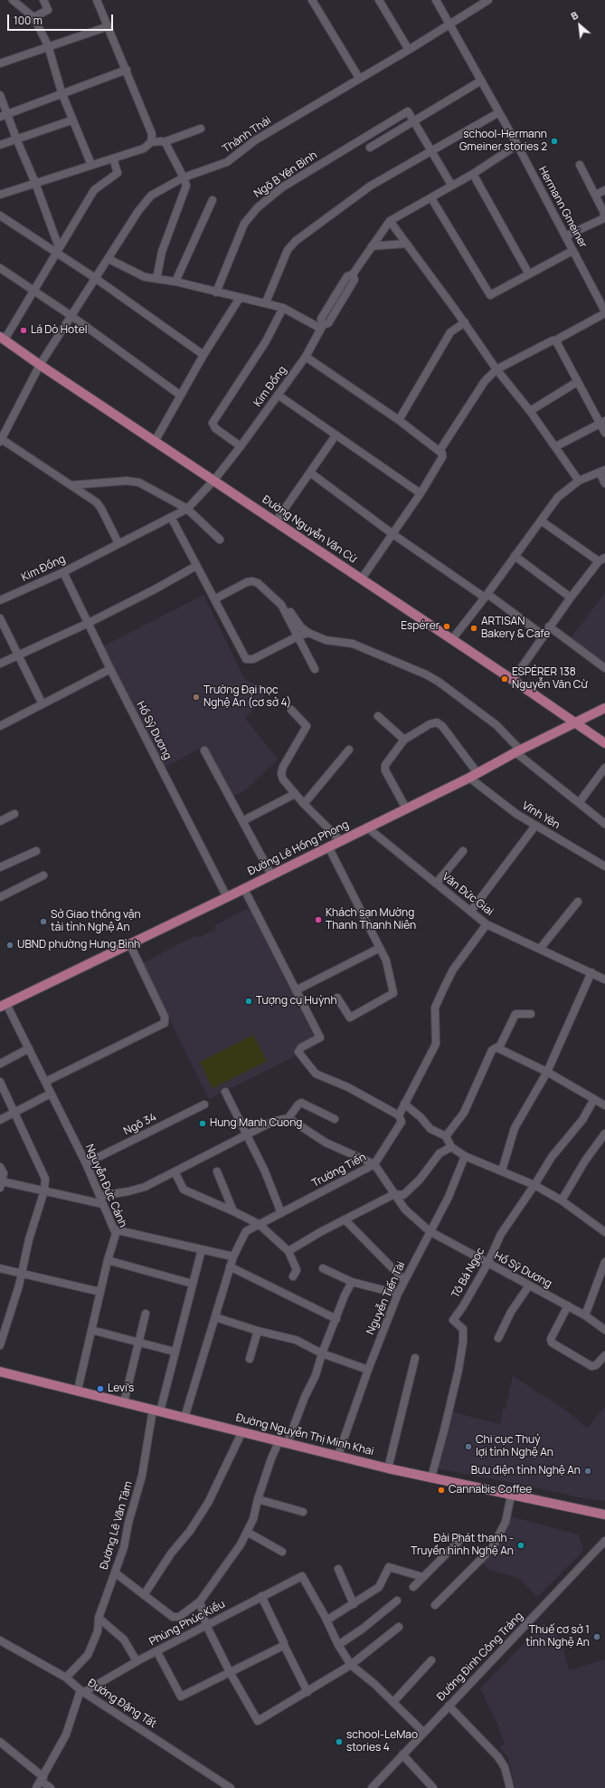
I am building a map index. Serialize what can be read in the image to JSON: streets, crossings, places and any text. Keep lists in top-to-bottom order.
{
  "streets": {
    "main road": ["Đường Nguyễn Văn Cừ", "Đường Lê Hồng Phong", "Đường Nguyễn Thị Minh Khai"],
    "street": [
      "Thành Thái",
      "Ngõ B Yên Bình",
      "Hermann Gmeiner",
      "Kim Đồng",
      "Hồ Sỹ Dương",
      "Vĩnh Yên",
      "Văn Đức Giai",
      "Ngõ 34",
      "Trường Tiến",
      "Nguyễn Đức Cảnh",
      "Tô Bá Ngọc",
      "Nguyễn Tiến Tài",
      "Đường Lê Văn Tám",
      "Phùng Phúc Kiều",
      "Đường Đinh Công Tráng",
      "Đường Đặng Tất"
    ]
  },
  "crossings": [
    ["Thành Thái", "Hermann Gmeiner"],
    ["Thành Thái", "Đường Nguyễn Văn Cừ"],
    ["Hermann Gmeiner", "Kim Đồng"],
    ["Kim Đồng", "Đường Nguyễn Văn Cừ"],
    ["Kim Đồng", "Hồ Sỹ Dương"],
    ["Đường Nguyễn Văn Cừ", "Đường Lê Hồng Phong"],
    ["Hồ Sỹ Dương", "Đường Lê Hồng Phong"],
    ["Hồ Sỹ Dương", "Trường Tiến"],
    ["Hồ Sỹ Dương", "Tô Bá Ngọc"],
    ["Hồ Sỹ Dương", "Nguyễn Tiến Tài"],
    ["Vĩnh Yên", "Đường Lê Hồng Phong"],
    ["Đường Lê Hồng Phong", "Văn Đức Giai"],
    ["Đường Lê Hồng Phong", "Nguyễn Đức Cảnh"],
    ["Văn Đức Giai", "Trường Tiến"],
    ["Ngõ 34", "Nguyễn Đức Cảnh"],
    ["Trường Tiến", "Đường Nguyễn Thị Minh Khai"],
    ["Nguyễn Đức Cảnh", "Đường Nguyễn Thị Minh Khai"],
    ["Tô Bá Ngọc", "Đường Nguyễn Thị Minh Khai"],
    ["Nguyễn Tiến Tài", "Đường Nguyễn Thị Minh Khai"],
    ["Đường Nguyễn Thị Minh Khai", "Đường Lê Văn Tám"],
    ["Đường Lê Văn Tám", "Đường Đặng Tất"],
    ["Phùng Phúc Kiều", "Đường Đặng Tất"]
  ],
  "places": [
    "school-Hermann Gmeiner stories 2",
    "Lá Dò Hotel",
    "Espérer",
    "ARTISAN Bakery & Cafe",
    "ESPÉRER 138 Nguyễn Văn Cừ",
    "Trường Đại học Nghệ An (cơ sở 4)",
    "Khách sạn Mường Thanh Thanh Niên",
    "Sở Giao thông vận tải tỉnh Nghệ An",
    "UBND phường Hưng Bình",
    "Tượng cụ Huỳnh",
    "Hung Manh Cuong",
    "Levi's",
    "Chi cục Thuỷ lợi tỉnh Nghệ An",
    "Bưu điện tỉnh Nghệ An",
    "Cannabis Coffee",
    "Đài Phát thanh - Truyền hình Nghệ An",
    "Thuế cơ sở 1 tỉnh Nghệ An",
    "school-LeMao stories 4"
  ],
  "scale_bar": "100 m",
  "north": "top left"
}
